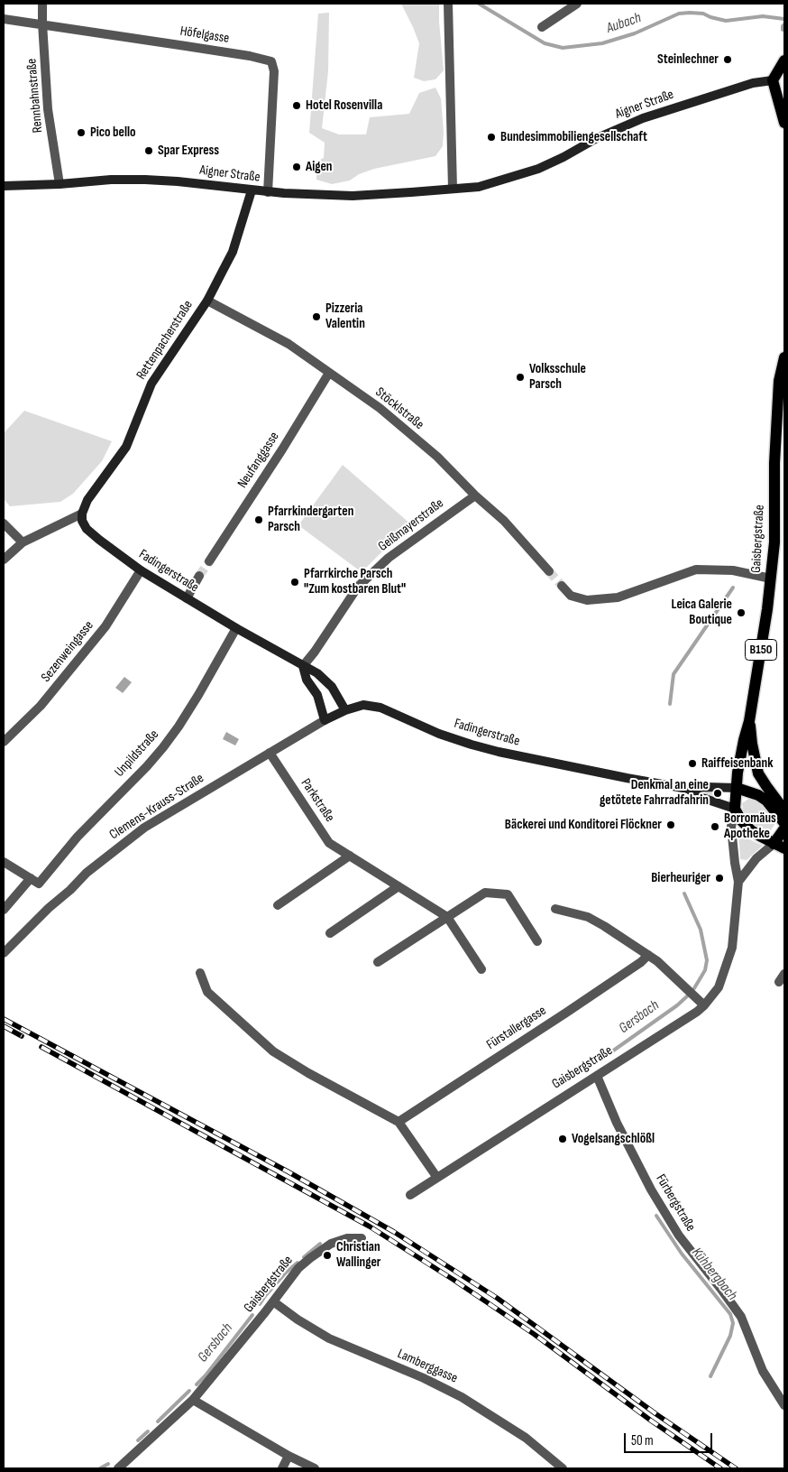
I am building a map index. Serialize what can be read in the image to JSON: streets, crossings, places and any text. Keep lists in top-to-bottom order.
{
  "streets": {
    "main road": ["Gaisbergstraße", "B150"],
    "street": [
      "Höfelgasse",
      "Rennbahnstraße",
      "Aigner Straße",
      "Rettenpacherstraße",
      "Stöcklstraße",
      "Neufanggasse",
      "Geißmayerstraße",
      "Fadingerstraße",
      "Sezenweingasse",
      "Unpildstraße",
      "Parkstraße",
      "Clemens-Krauss-Straße",
      "Fürstallergasse",
      "Fürbergstraße",
      "Lamberggasse"
    ]
  },
  "crossings": [
    ["Höfelgasse", "Rennbahnstraße"],
    ["Höfelgasse", "Aigner Straße"],
    ["Rennbahnstraße", "Aigner Straße"],
    ["Aigner Straße", "Rettenpacherstraße"],
    ["Rettenpacherstraße", "Stöcklstraße"],
    ["Rettenpacherstraße", "Fadingerstraße"],
    ["Stöcklstraße", "Neufanggasse"],
    ["Stöcklstraße", "Geißmayerstraße"],
    ["Geißmayerstraße", "Fadingerstraße"],
    ["Gaisbergstraße", "Fadingerstraße"],
    ["Gaisbergstraße", "Fürbergstraße"],
    ["Gaisbergstraße", "Lamberggasse"],
    ["Fadingerstraße", "Sezenweingasse"],
    ["Fadingerstraße", "Unpildstraße"],
    ["Fadingerstraße", "Clemens-Krauss-Straße"],
    ["Parkstraße", "Clemens-Krauss-Straße"]
  ],
  "water": ["Aubach", "Gersbach", "Kühbergbach"],
  "places": [
    "Steinlechner",
    "Hotel Rosenvilla",
    "Pico bello",
    "Bundesimmobiliengesellschaft",
    "Spar Express",
    "Aigen",
    "Pizzeria Valentin",
    "Volksschule Parsch",
    "Pfarrkindergarten Parsch",
    "Pfarrkirche Parsch \"Zum kostbaren Blut\"",
    "Leica Galerie Boutique",
    "Raiffeisenbank",
    "Denkmal an eine getötete Fahrradfahrin",
    "Bäckerei und Konditorei Flöckner",
    "Borromäus Apotheke",
    "Bierheuriger",
    "Vogelsangschlößl",
    "Christian Wallinger"
  ],
  "scale_bar": "50 m"
}
